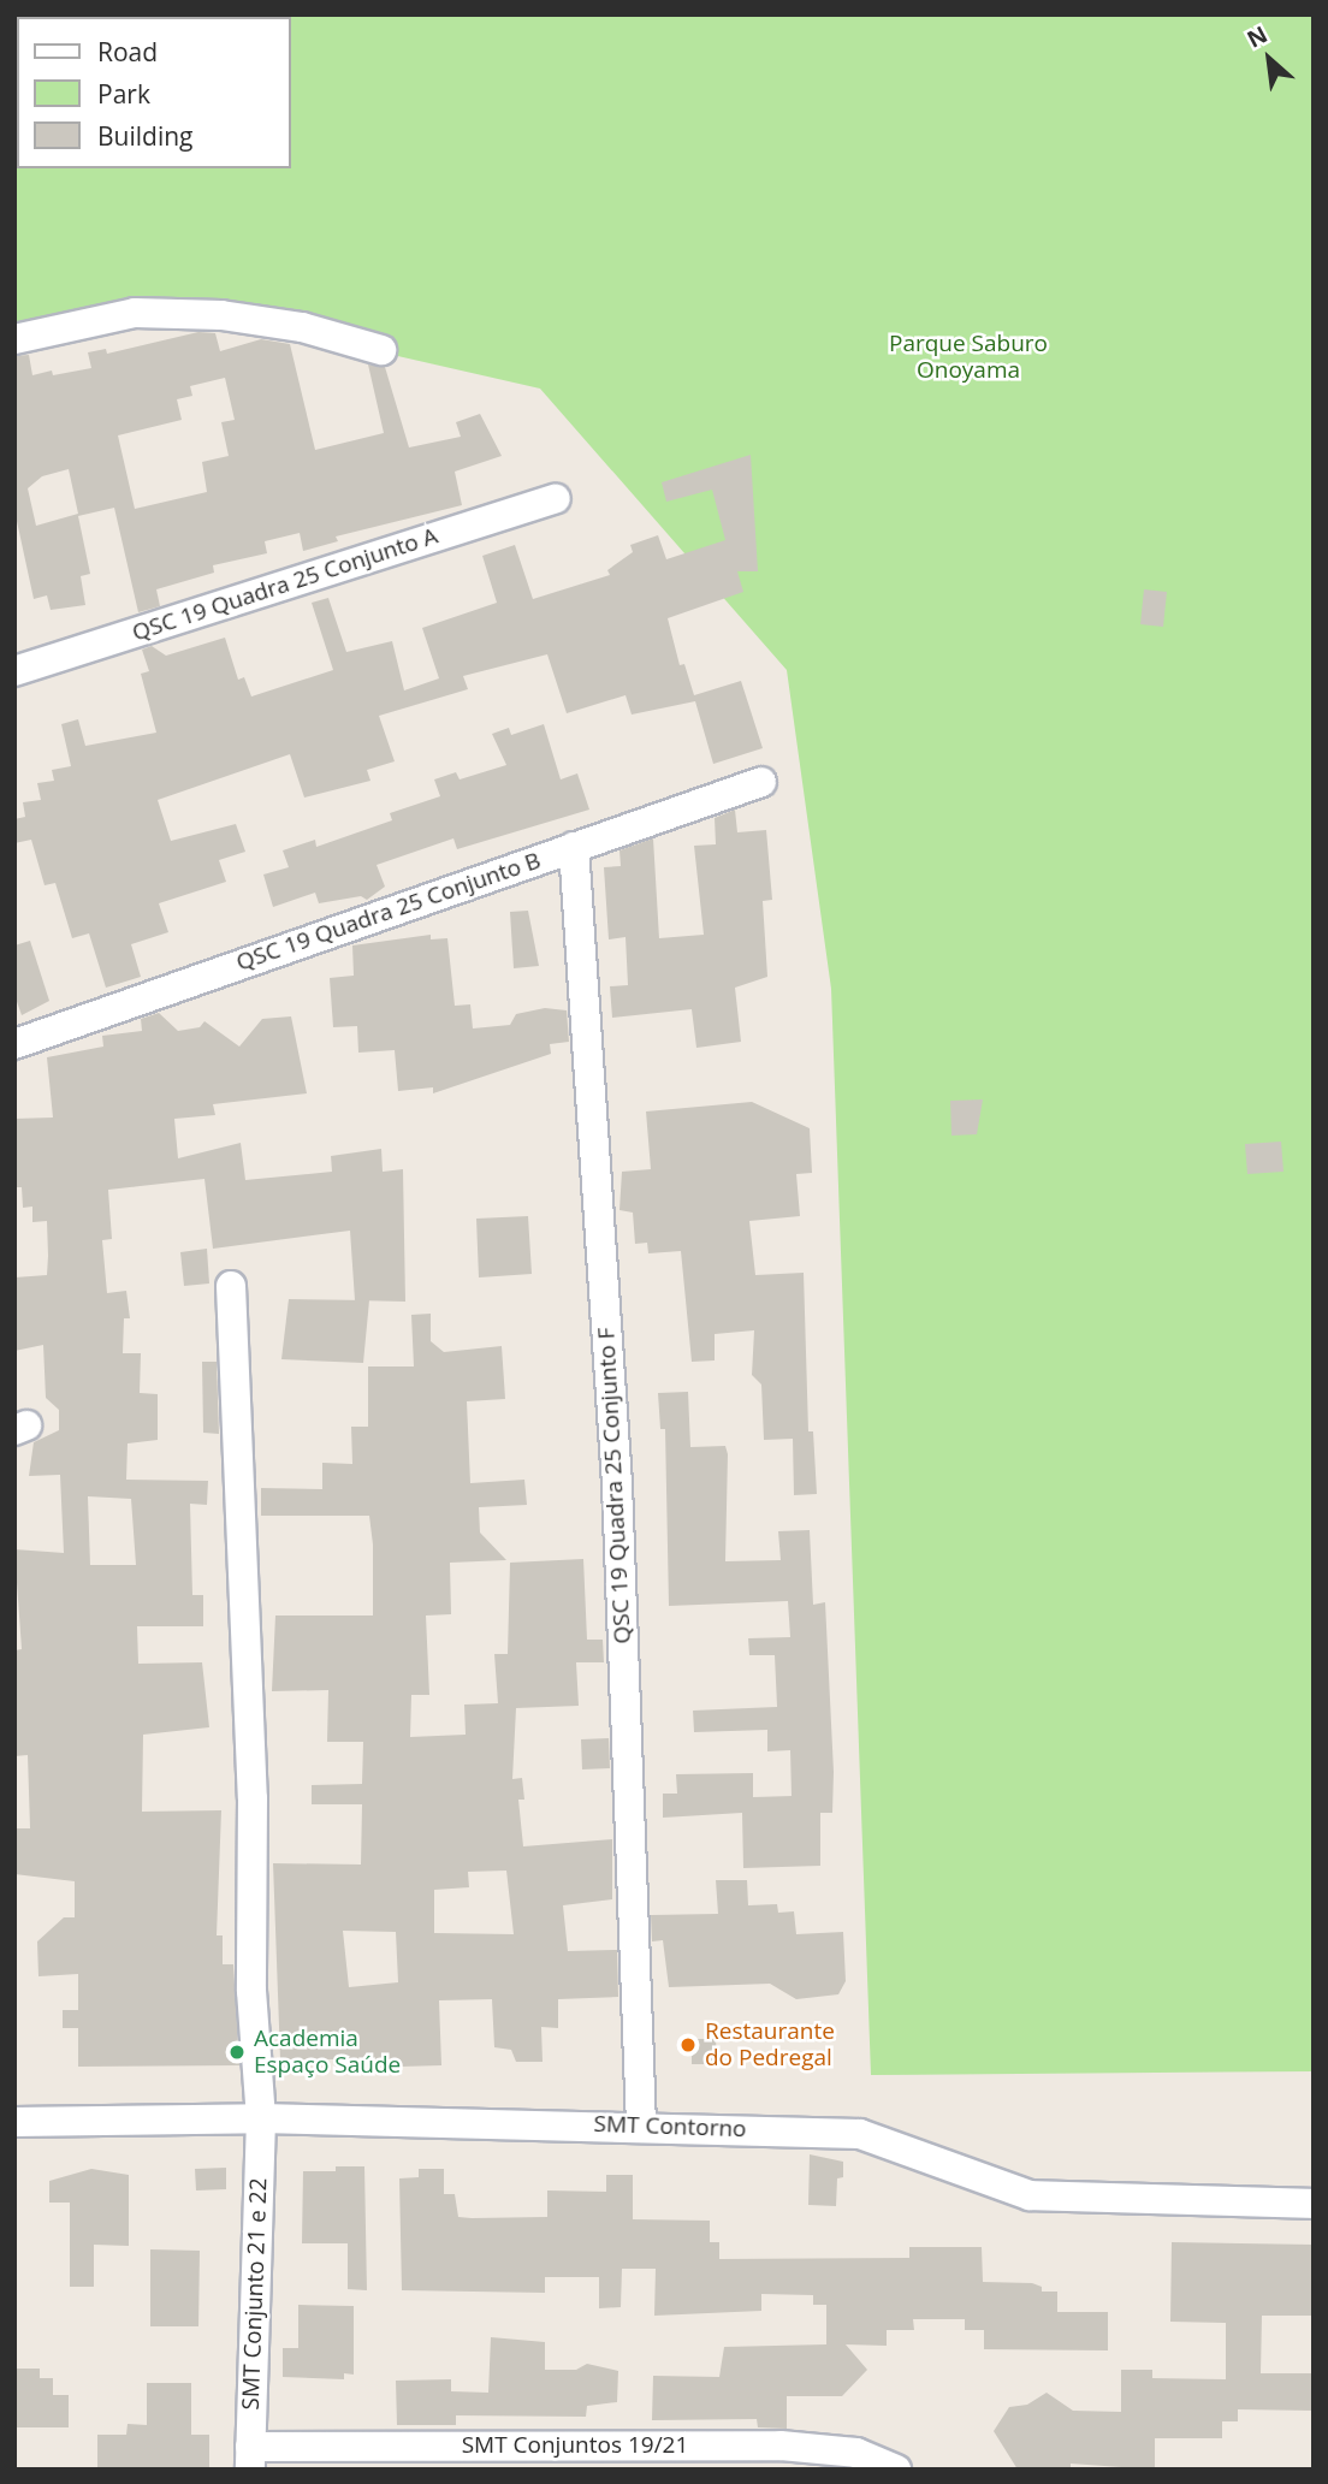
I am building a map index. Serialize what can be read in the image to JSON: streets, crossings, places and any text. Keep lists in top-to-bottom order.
{
  "streets": {
    "street": [
      "QSC 19 Quadra 25 Conjunto A",
      "QSC 19 Quadra 25 Conjunto B",
      "QSC 19 Quadra 25 Conjunto F",
      "SMT Contorno",
      "SMT Conjunto 21 e 22",
      "SMT Conjuntos 19/21"
    ]
  },
  "crossings": [
    ["QSC 19 Quadra 25 Conjunto B", "QSC 19 Quadra 25 Conjunto F"],
    ["QSC 19 Quadra 25 Conjunto F", "SMT Contorno"],
    ["SMT Contorno", "SMT Conjunto 21 e 22"],
    ["SMT Conjunto 21 e 22", "SMT Conjuntos 19/21"]
  ],
  "parks": ["Parque Saburo Onoyama"],
  "places": ["Restaurante do Pedregal", "Academia Espaço Saúde"],
  "legend": ["Road", "Park", "Building"],
  "north": "top left"
}
